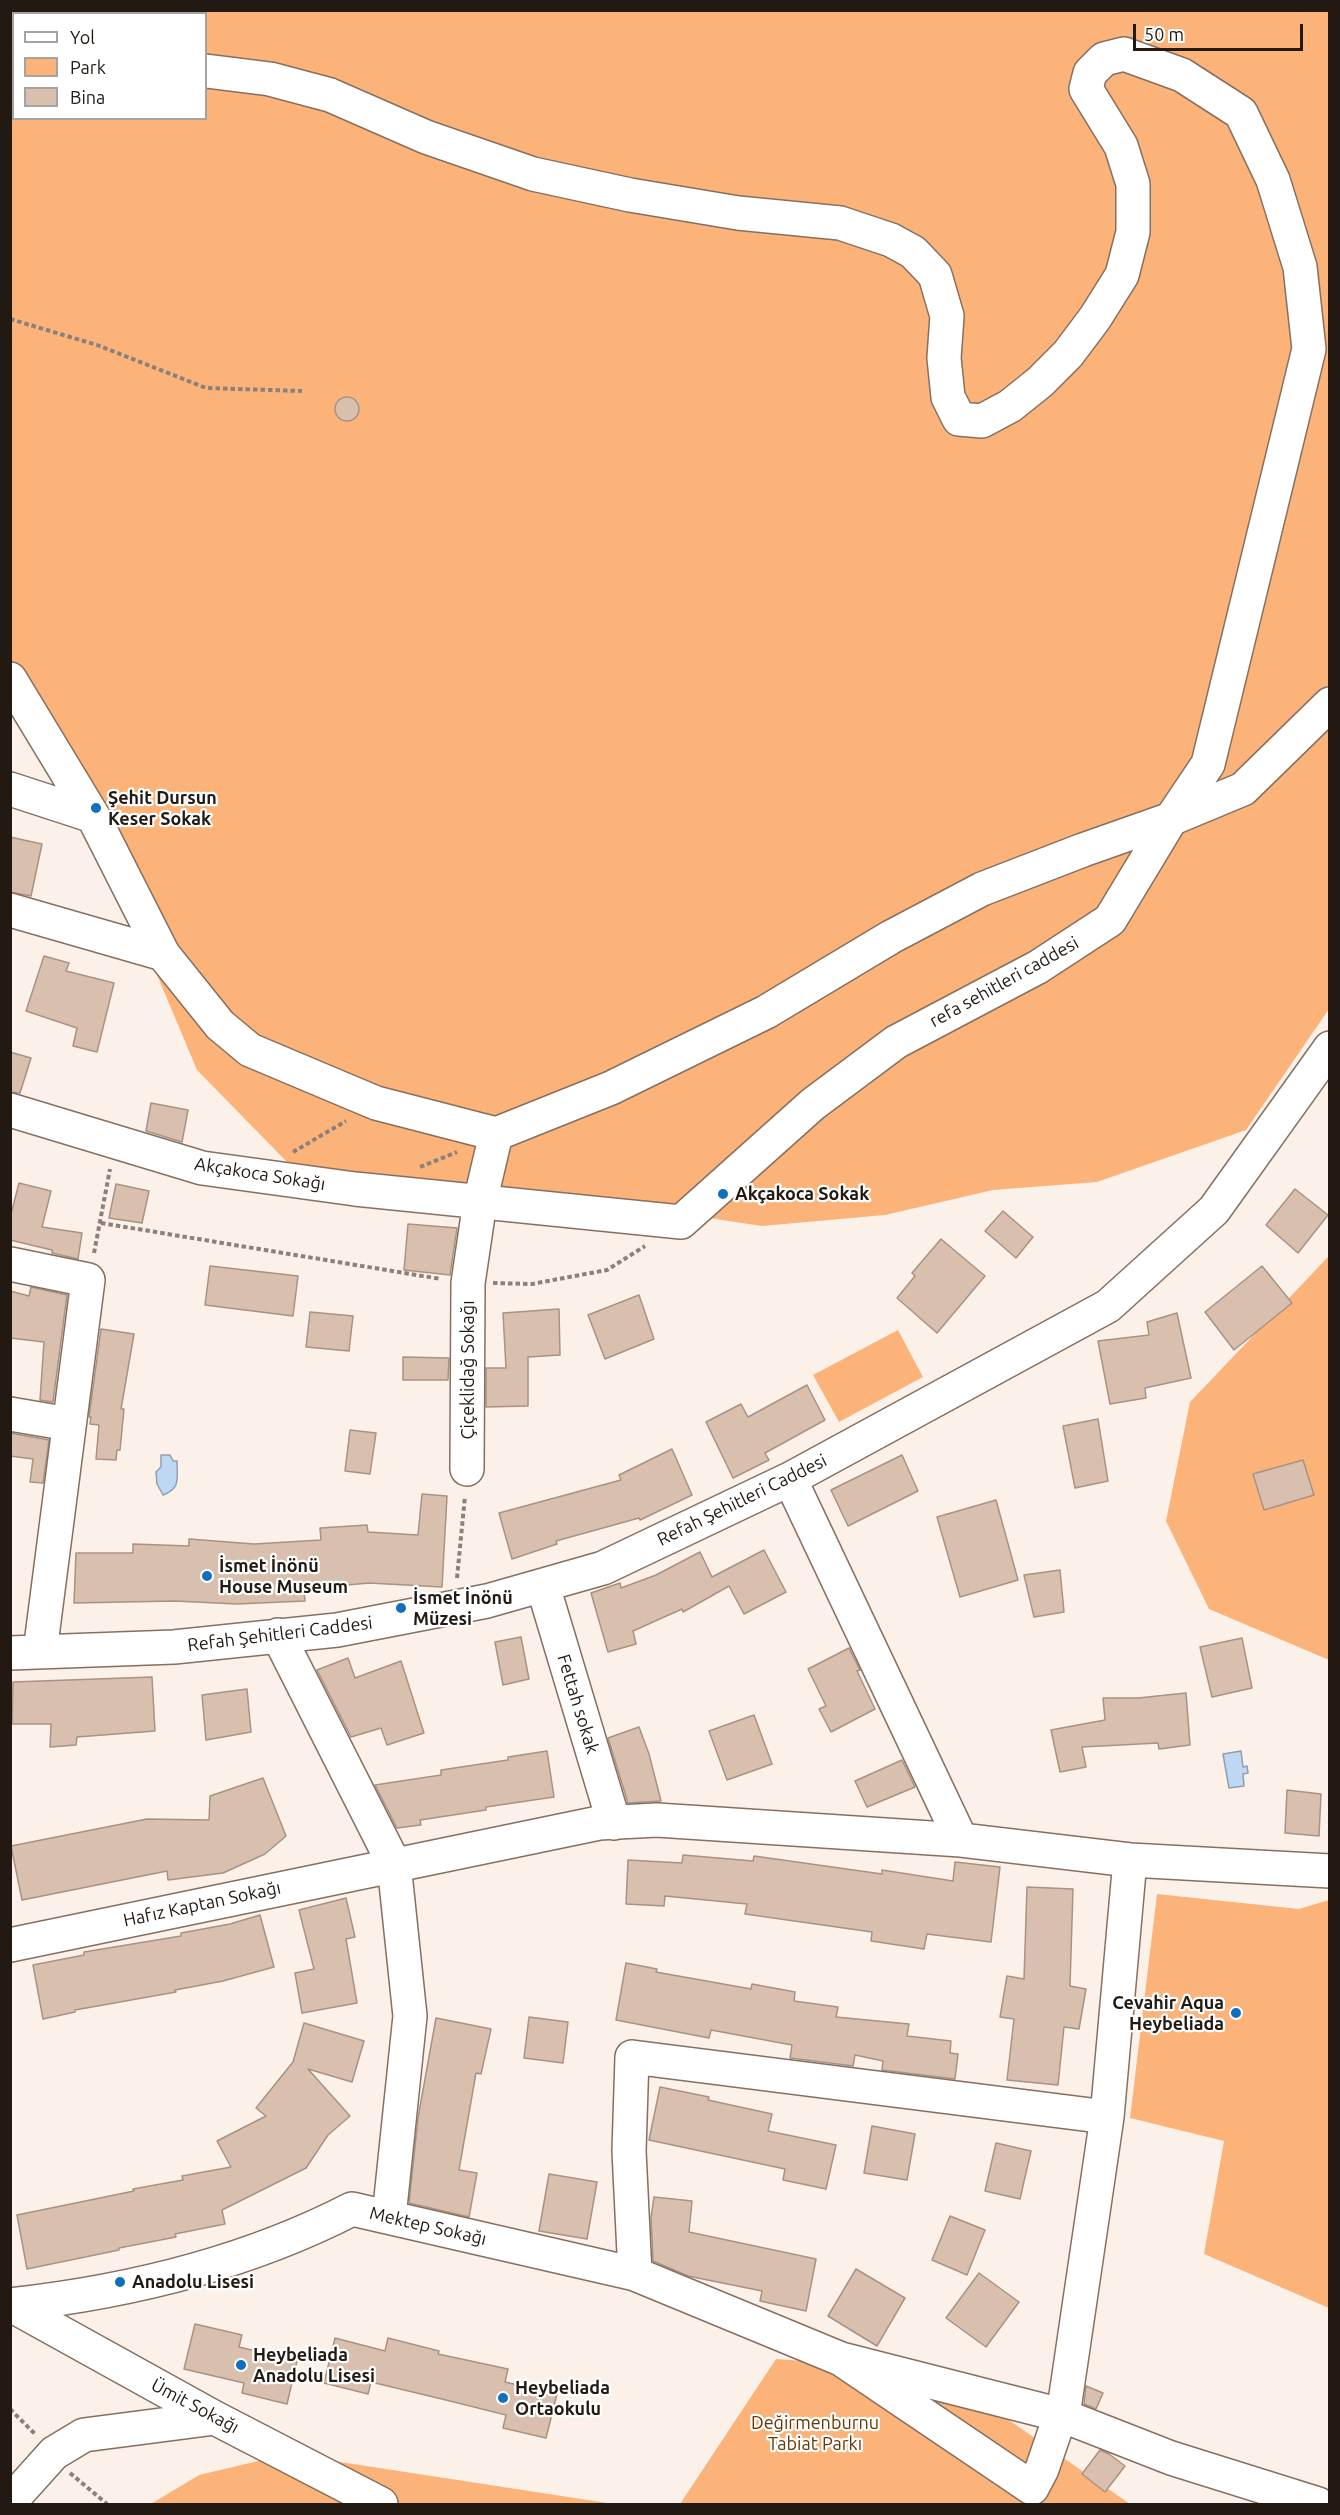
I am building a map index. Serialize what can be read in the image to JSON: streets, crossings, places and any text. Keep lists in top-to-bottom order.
{
  "streets": {
    "street": [
      "refa sehitleri caddesi",
      "Akçakoca Sokağı",
      "Çiçeklidağ Sokağı",
      "Refah Şehitleri Caddesi",
      "Fettah sokak",
      "Hafız Kaptan Sokağı",
      "Mektep Sokağı",
      "Ümit Sokağı"
    ]
  },
  "crossings": [
    ["refa sehitleri caddesi", "Akçakoca Sokağı"],
    ["Akçakoca Sokağı", "Çiçeklidağ Sokağı"],
    ["Refah Şehitleri Caddesi", "Fettah sokak"],
    ["Fettah sokak", "Hafız Kaptan Sokağı"],
    ["Mektep Sokağı", "Ümit Sokağı"]
  ],
  "parks": ["Değirmenburnu Tabiat Parkı"],
  "places": [
    "Şehit Dursun Keser Sokak",
    "Akçakoca Sokak",
    "İsmet İnönü House Museum",
    "İsmet İnönü Müzesi",
    "Cevahir Aqua Heybeliada",
    "Anadolu Lisesi",
    "Heybeliada Anadolu Lisesi",
    "Heybeliada Ortaokulu"
  ],
  "legend": ["Yol", "Park", "Bina"],
  "scale_bar": "50 m"
}
